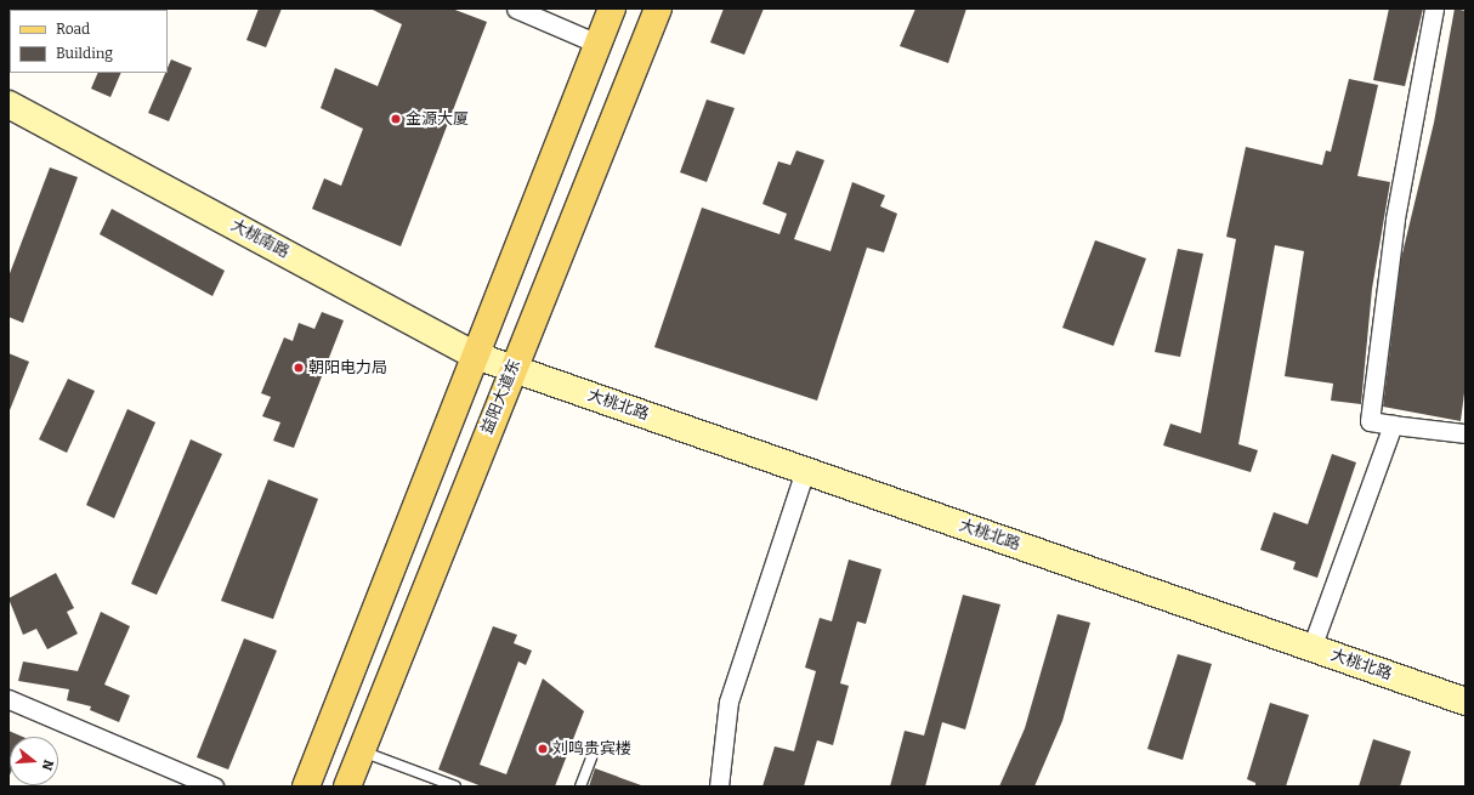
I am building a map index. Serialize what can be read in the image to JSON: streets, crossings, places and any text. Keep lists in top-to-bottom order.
{
  "streets": {
    "main road": ["益阳大道东"],
    "street": ["大桃南路", "大桃北路"]
  },
  "crossings": [
    ["大桃南路", "益阳大道东"],
    ["大桃南路", "大桃北路"],
    ["益阳大道东", "大桃北路"]
  ],
  "places": ["金源大厦", "朝阳电力局", "刘鸣贵宾楼"],
  "legend": ["Road", "Building"],
  "north": "right"
}
